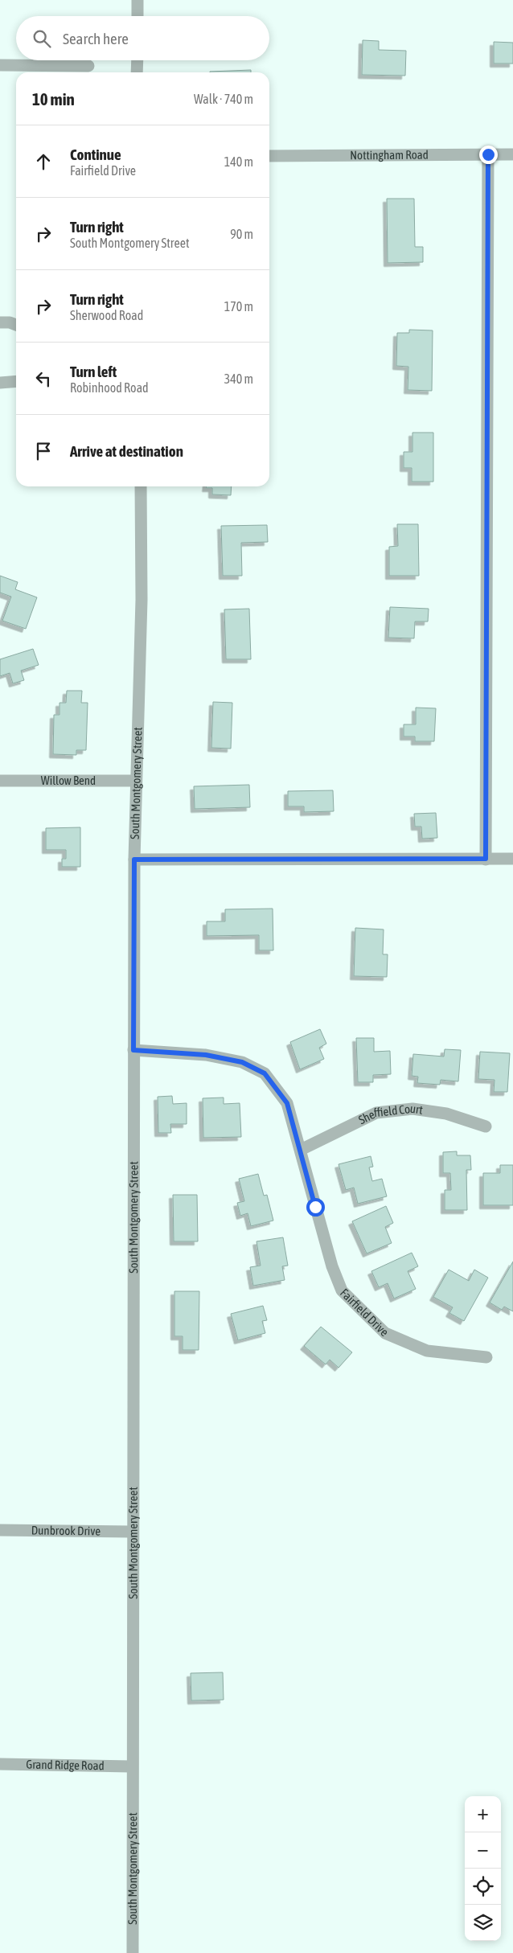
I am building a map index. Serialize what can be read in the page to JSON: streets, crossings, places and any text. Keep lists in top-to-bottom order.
{
  "streets": {
    "street": [
      "Nottingham Road",
      "Willow Bend",
      "South Montgomery Street",
      "Sheffield Court",
      "Fairfield Drive",
      "Dunbrook Drive",
      "Grand Ridge Road"
    ]
  },
  "crossings": [
    ["Willow Bend", "South Montgomery Street"],
    ["South Montgomery Street", "Fairfield Drive"],
    ["South Montgomery Street", "Dunbrook Drive"],
    ["South Montgomery Street", "Grand Ridge Road"],
    ["Sheffield Court", "Fairfield Drive"]
  ],
  "page": {
    "search": "Search here",
    "heading": ["10 min", "Walk · 740 m"],
    "list": [
      ["Continue", "Fairfield Drive", "140 m"],
      ["Turn right", "South Montgomery Street", "90 m"],
      ["Turn right", "Sherwood Road", "170 m"],
      ["Turn left", "Robinhood Road", "340 m"],
      "Arrive at destination"
    ],
    "map_buttons": ["+", "−"]
  }
}
